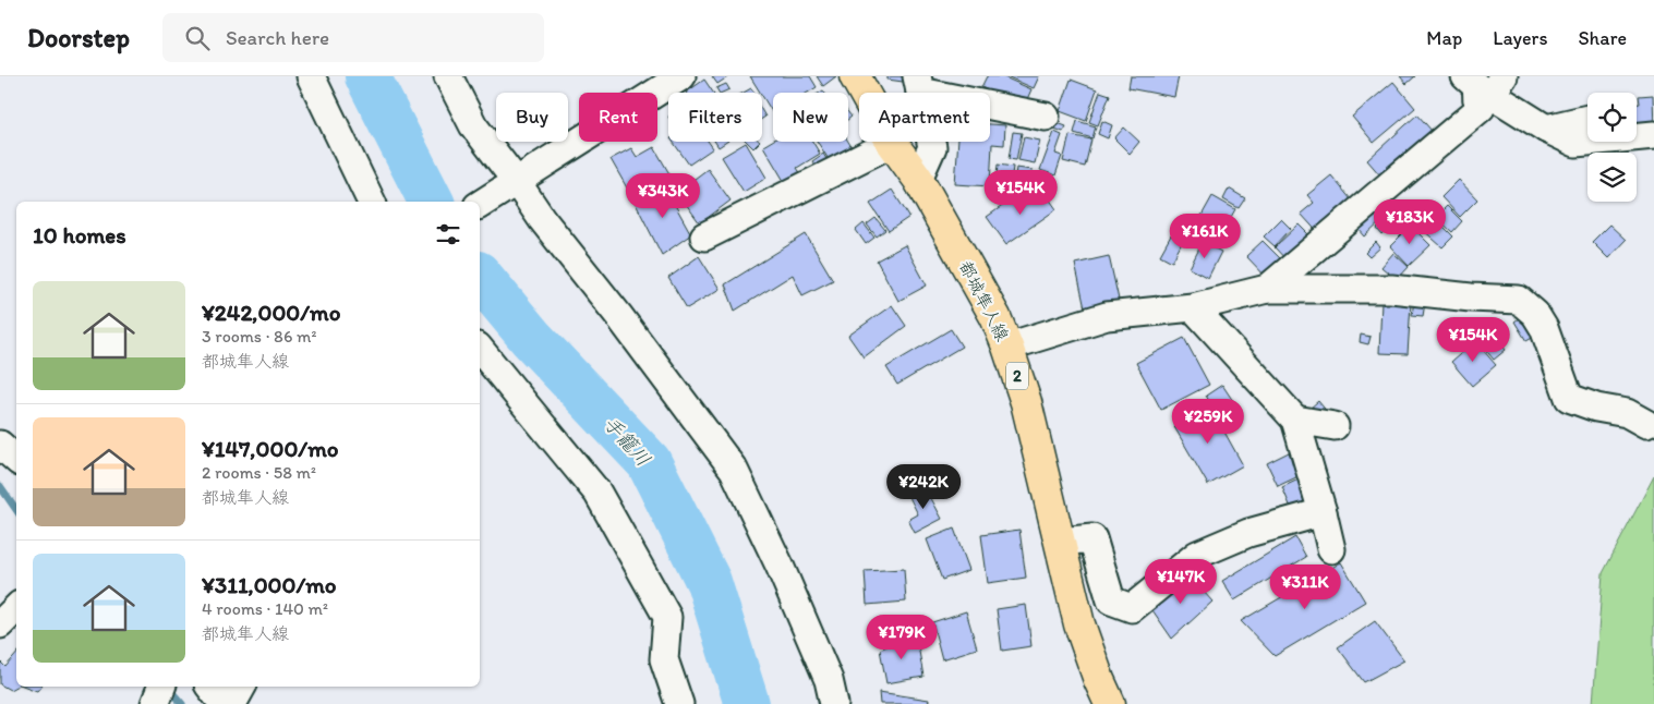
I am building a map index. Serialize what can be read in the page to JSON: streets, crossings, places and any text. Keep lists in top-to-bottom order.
{
  "streets": {
    "main road": ["都城隼人線", "2"]
  },
  "water": ["手籠川"],
  "page": {
    "header": "Doorstep",
    "search": "Search here",
    "nav": ["Map", "Layers", "Share"],
    "chip": [
      "Buy",
      "Rent",
      "Filters",
      "New",
      "Apartment"
    ],
    "price": [
      "¥154K",
      "¥343K",
      "¥183K",
      "¥161K",
      "¥154K",
      "¥259K",
      "¥242K",
      "¥147K",
      "¥311K",
      "¥179K"
    ],
    "heading": "10 homes",
    "list": [
      {
        "name": "¥242,000/mo",
        "note": "3 rooms · 86 m² · 都城隼人線"
      },
      {
        "name": "¥147,000/mo",
        "note": "2 rooms · 58 m² · 都城隼人線"
      },
      {
        "name": "¥311,000/mo",
        "note": "4 rooms · 140 m² · 都城隼人線"
      }
    ]
  }
}
